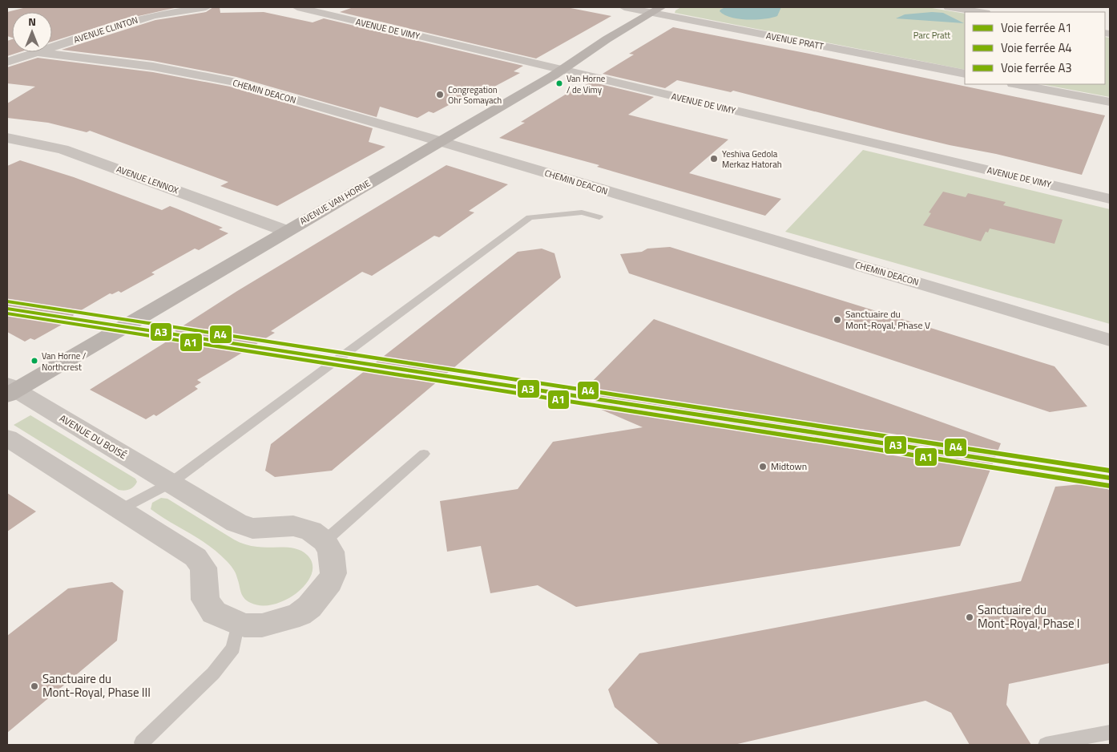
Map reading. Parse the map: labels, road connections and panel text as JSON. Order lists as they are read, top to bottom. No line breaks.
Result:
{"streets":{"main road":["AVENUE VAN HORNE"],"street":["AVENUE DE VIMY","AVENUE CLINTON","AVENUE PRATT","CHEMIN DEACON","AVENUE LENNOX","AVENUE DU BOISÉ"]},"crossings":[["AVENUE DE VIMY","AVENUE VAN HORNE"],["AVENUE CLINTON","CHEMIN DEACON"],["AVENUE PRATT","AVENUE VAN HORNE"],["CHEMIN DEACON","AVENUE VAN HORNE"],["AVENUE LENNOX","AVENUE VAN HORNE"],["AVENUE VAN HORNE","AVENUE DU BOISÉ"]],"parks":["Parc Pratt"],"places":["Van Horne / de Vimy","Congregation Ohr Somayach","Yeshiva Gedola Merkaz Hatorah","Sanctuaire du Mont-Royal, Phase V","Van Horne / Northcrest","Midtown","Sanctuaire du Mont-Royal, Phase I","Sanctuaire du Mont-Royal, Phase III"],"lines":["rail line A4","rail line A3","rail line A1"],"legend":["Voie ferrée A1","Voie ferrée A4","Voie ferrée A3"],"north":"top"}
